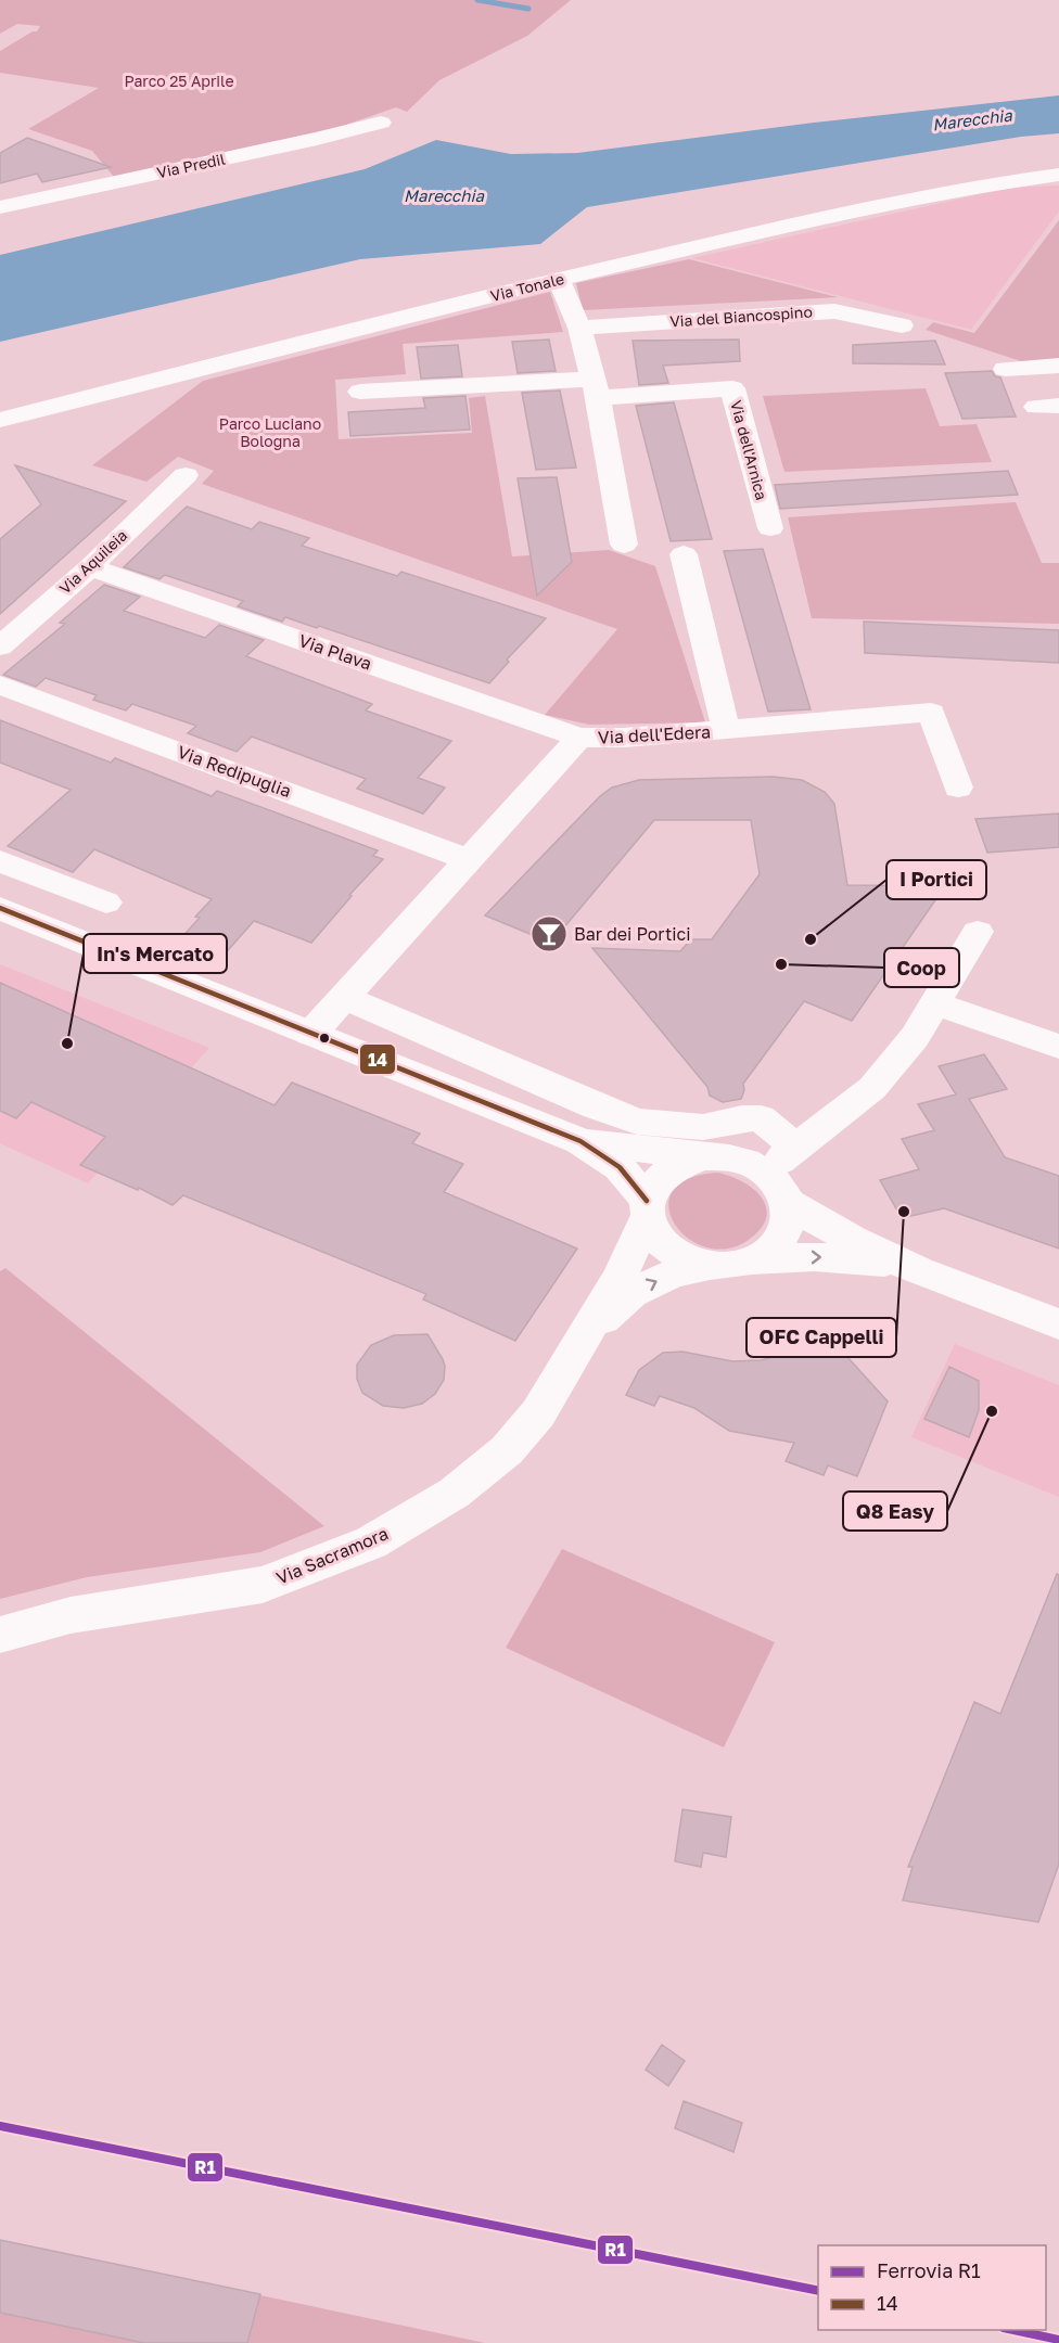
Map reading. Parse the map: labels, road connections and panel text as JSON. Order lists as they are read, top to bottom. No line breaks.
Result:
{"streets":{"street":["Via Predil","Via Tonale","Via del Biancospino","Via dell'Arnica","Via Aquileia","Via Plava","Via dell'Edera","Via Redipuglia","Via Sacramora"]},"crossings":[["Via Aquileia","Via Plava"],["Via Plava","Via dell'Edera"],["Via dell'Edera","Via Redipuglia"]],"water":["Marecchia"],"parks":["Parco 25 Aprile","Parco Luciano Bologna"],"places":{"bar":["Bar dei Portici"],"other":["I Portici","Coop","In's Mercato","OFC Cappelli","Q8 Easy"]},"lines":["transit line 14","rail line R1"],"legend":["Ferrovia R1","14"]}
